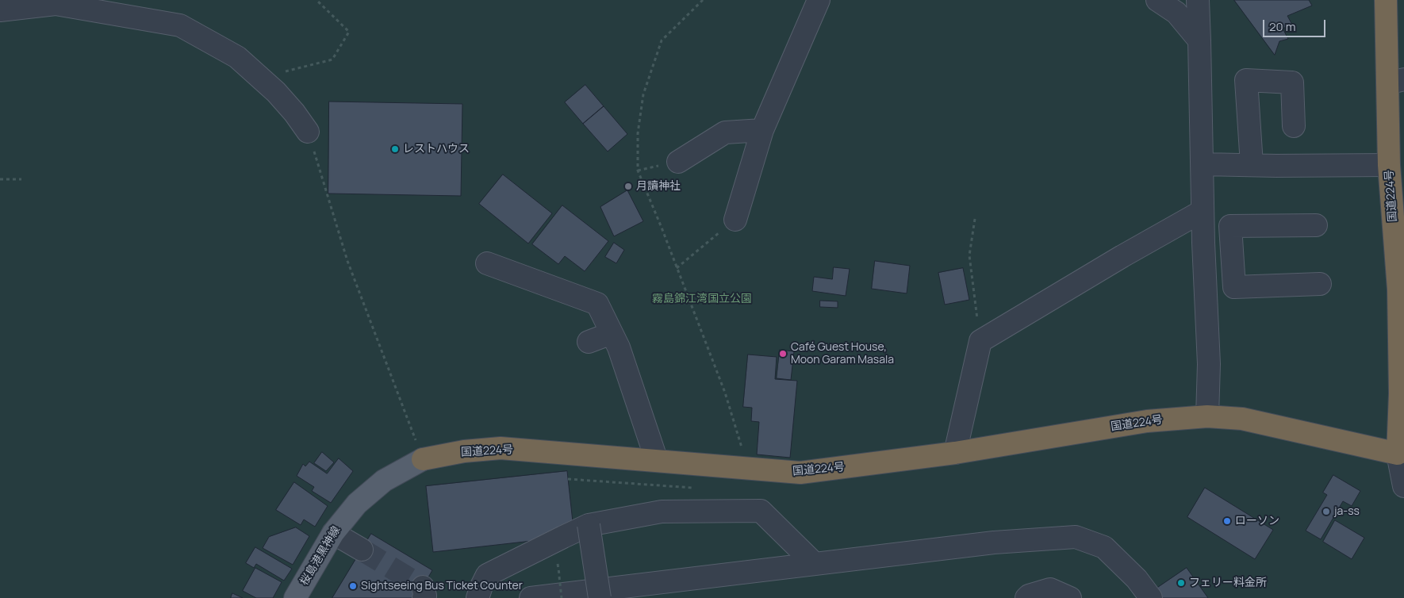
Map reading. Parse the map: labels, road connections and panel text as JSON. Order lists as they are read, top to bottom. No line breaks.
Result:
{"streets":{"highway":["国道224号"],"main road":["桜島港黒神線"]},"crossings":[["国道224号","桜島港黒神線"]],"parks":["霧島錦江湾国立公園"],"places":["レストハウス","月讀神社","Café Guest House, Moon Garam Masala","ja-ss","ローソン","フェリー料金所","Sightseeing Bus Ticket Counter"],"scale_bar":"20 m"}
